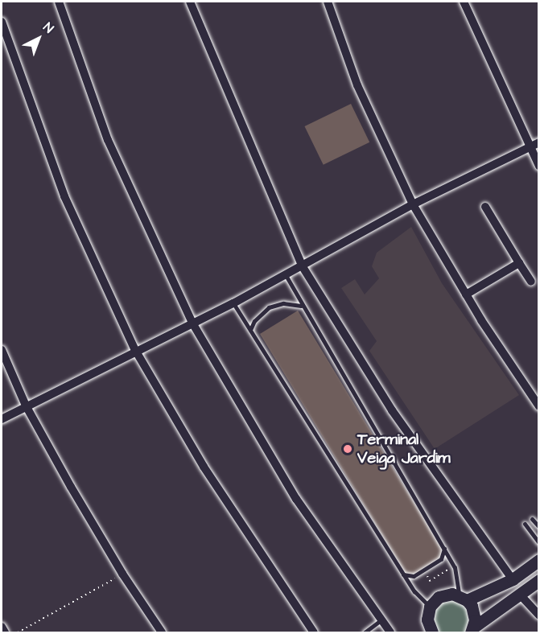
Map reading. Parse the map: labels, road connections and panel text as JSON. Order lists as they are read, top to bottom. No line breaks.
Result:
{"places":["Terminal Veiga Jardim"],"north":"top right"}
